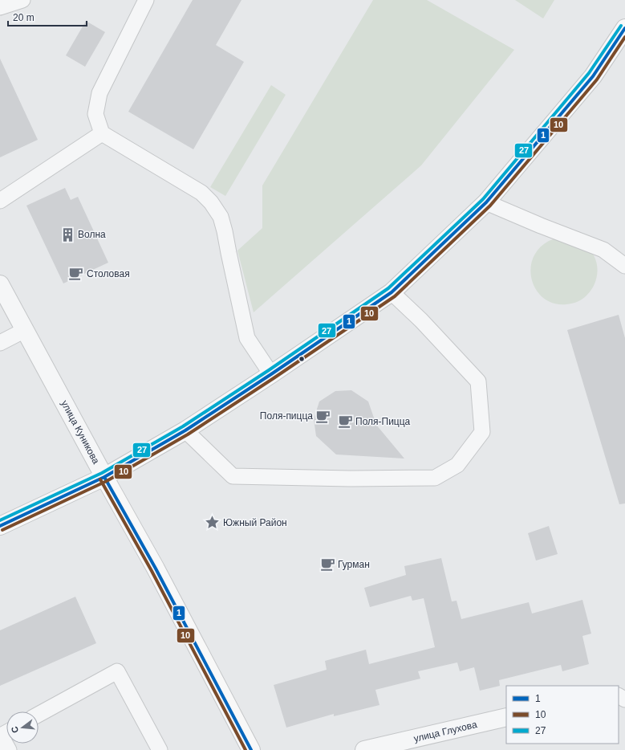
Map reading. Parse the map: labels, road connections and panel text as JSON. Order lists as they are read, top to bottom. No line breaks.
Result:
{"streets":{"street":["улица Куникова","улица Глухова"]},"places":{"building":["Волна"],"cafe":["Столовая","Поля-пицца","Поля-Пицца","Гурман"],"place":["Южный Район"]},"lines":["transit line 27","transit line 1","transit line 10"],"legend":["1","10","27"],"scale_bar":"20 m","north":"left"}
